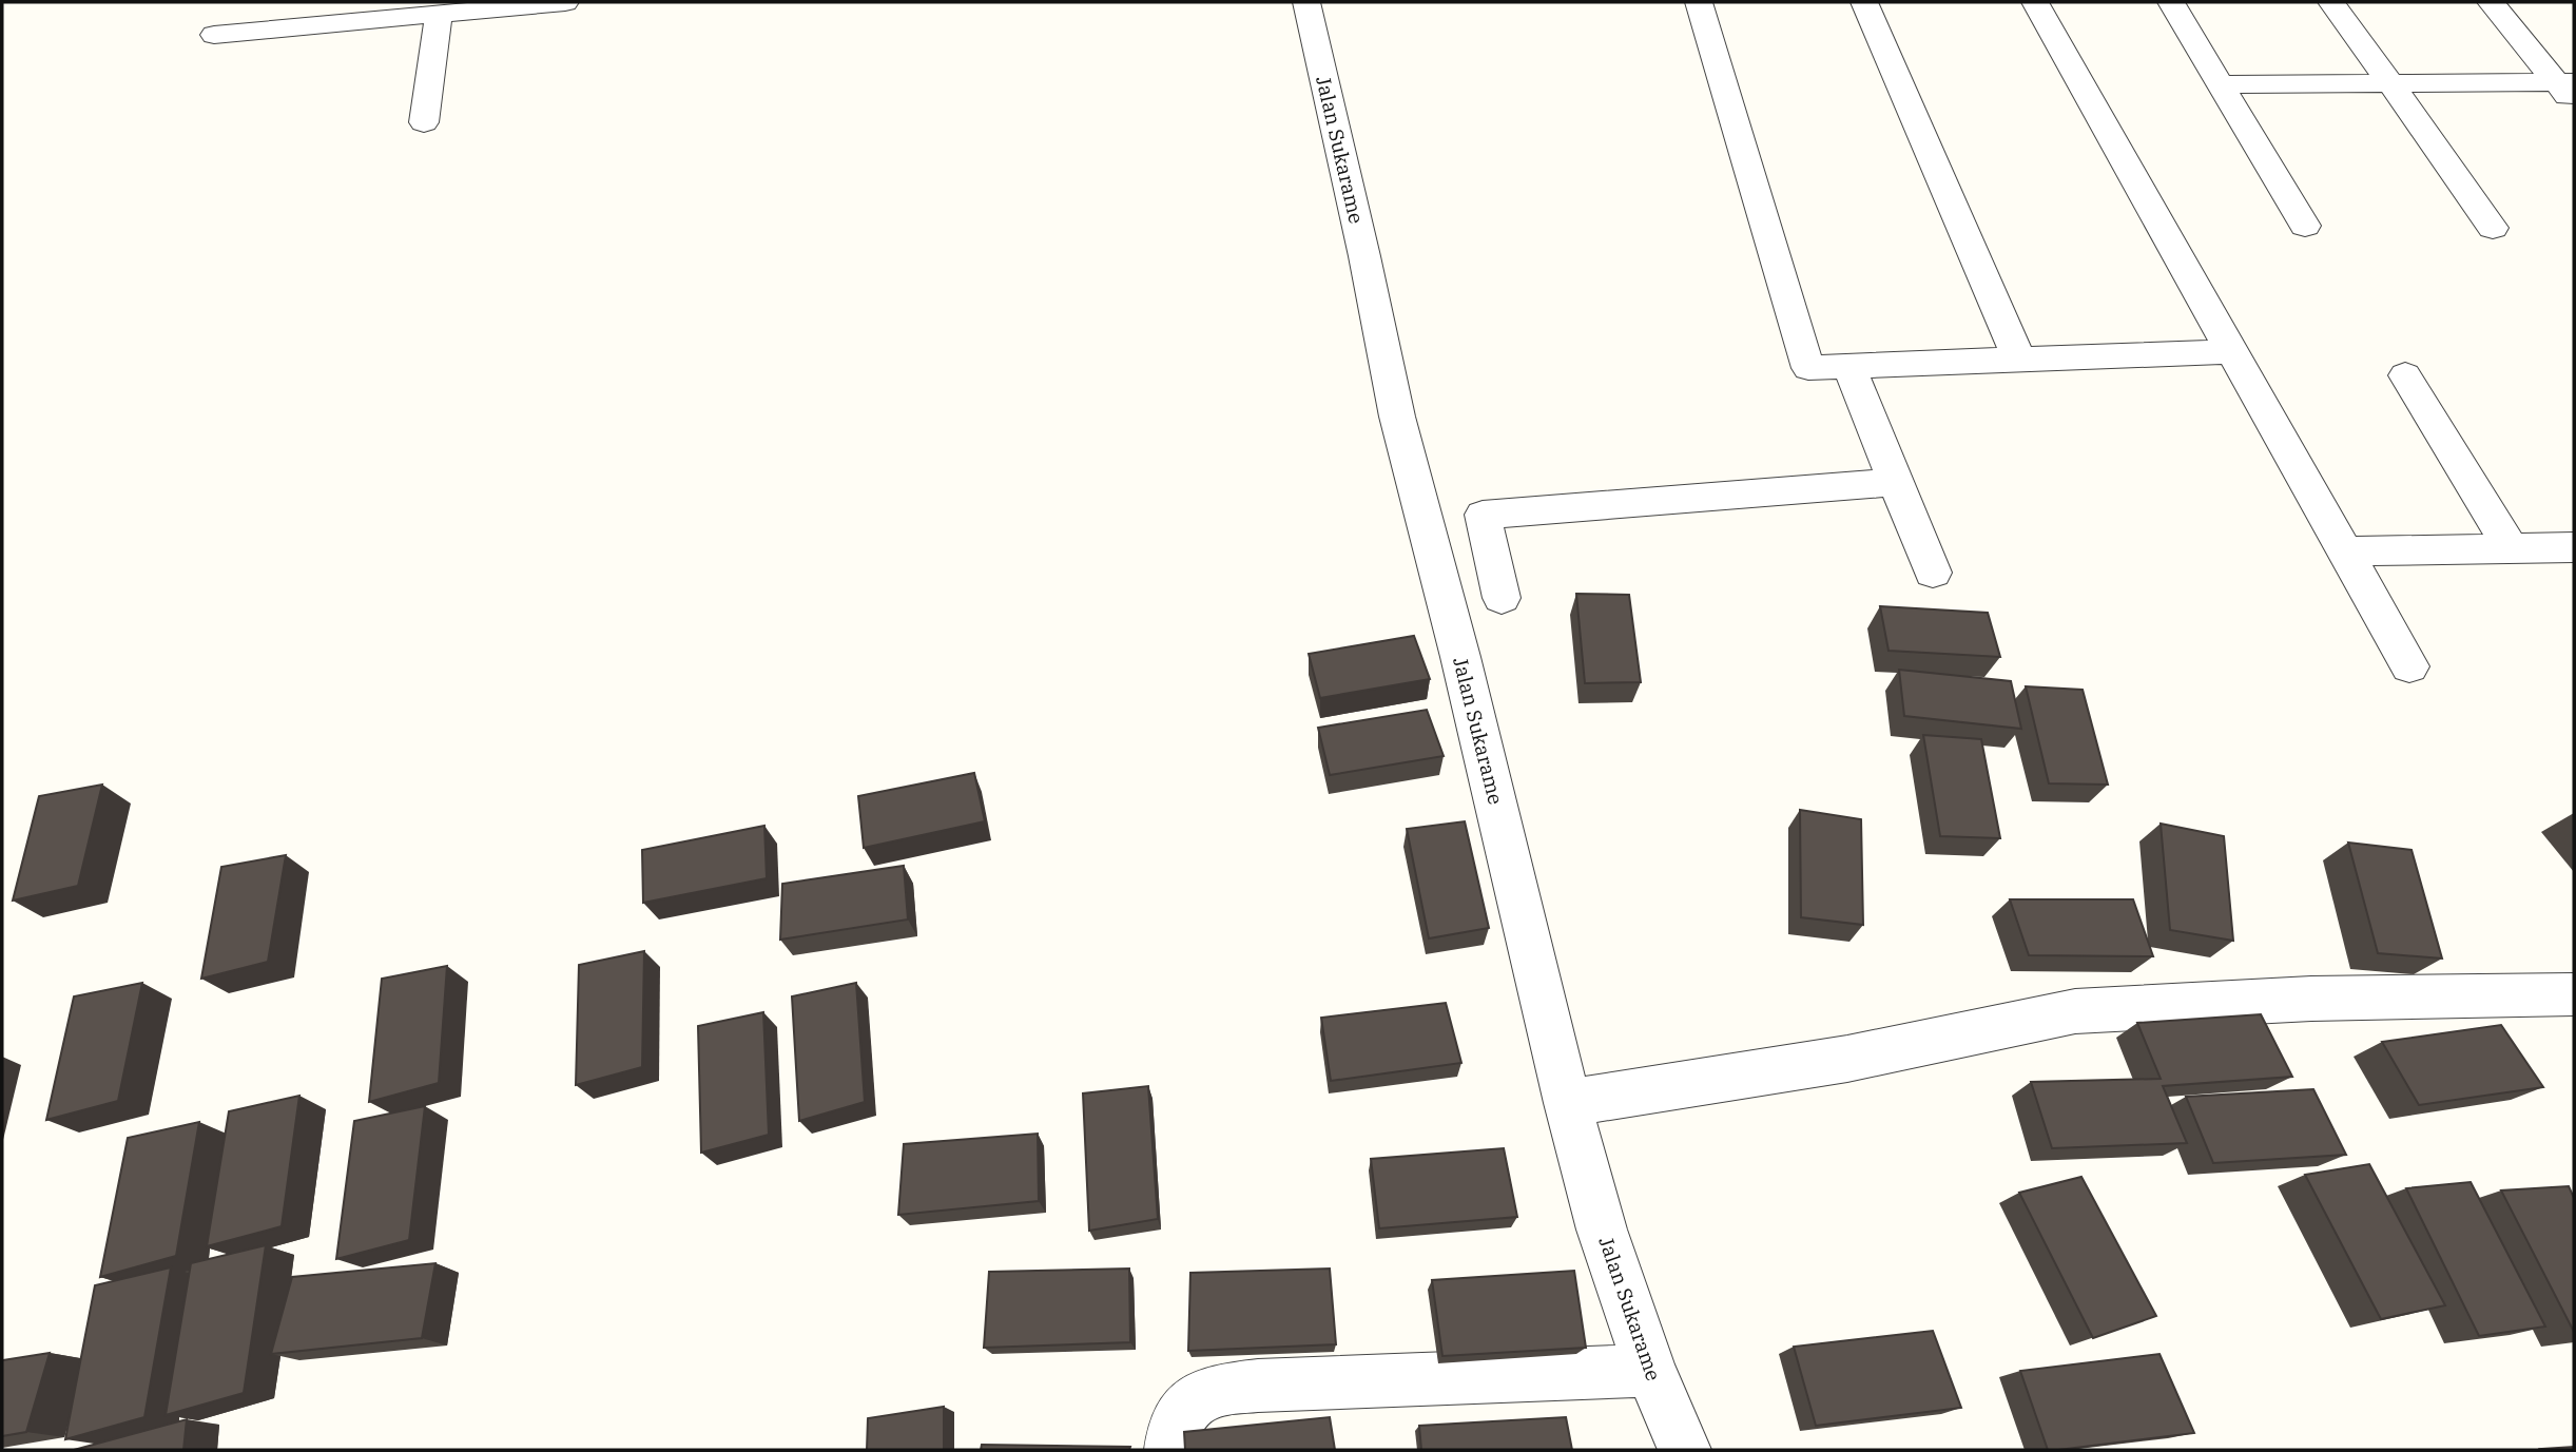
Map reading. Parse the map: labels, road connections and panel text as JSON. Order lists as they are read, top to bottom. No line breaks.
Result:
{"streets":{"street":["Jalan Sukarame"]}}
